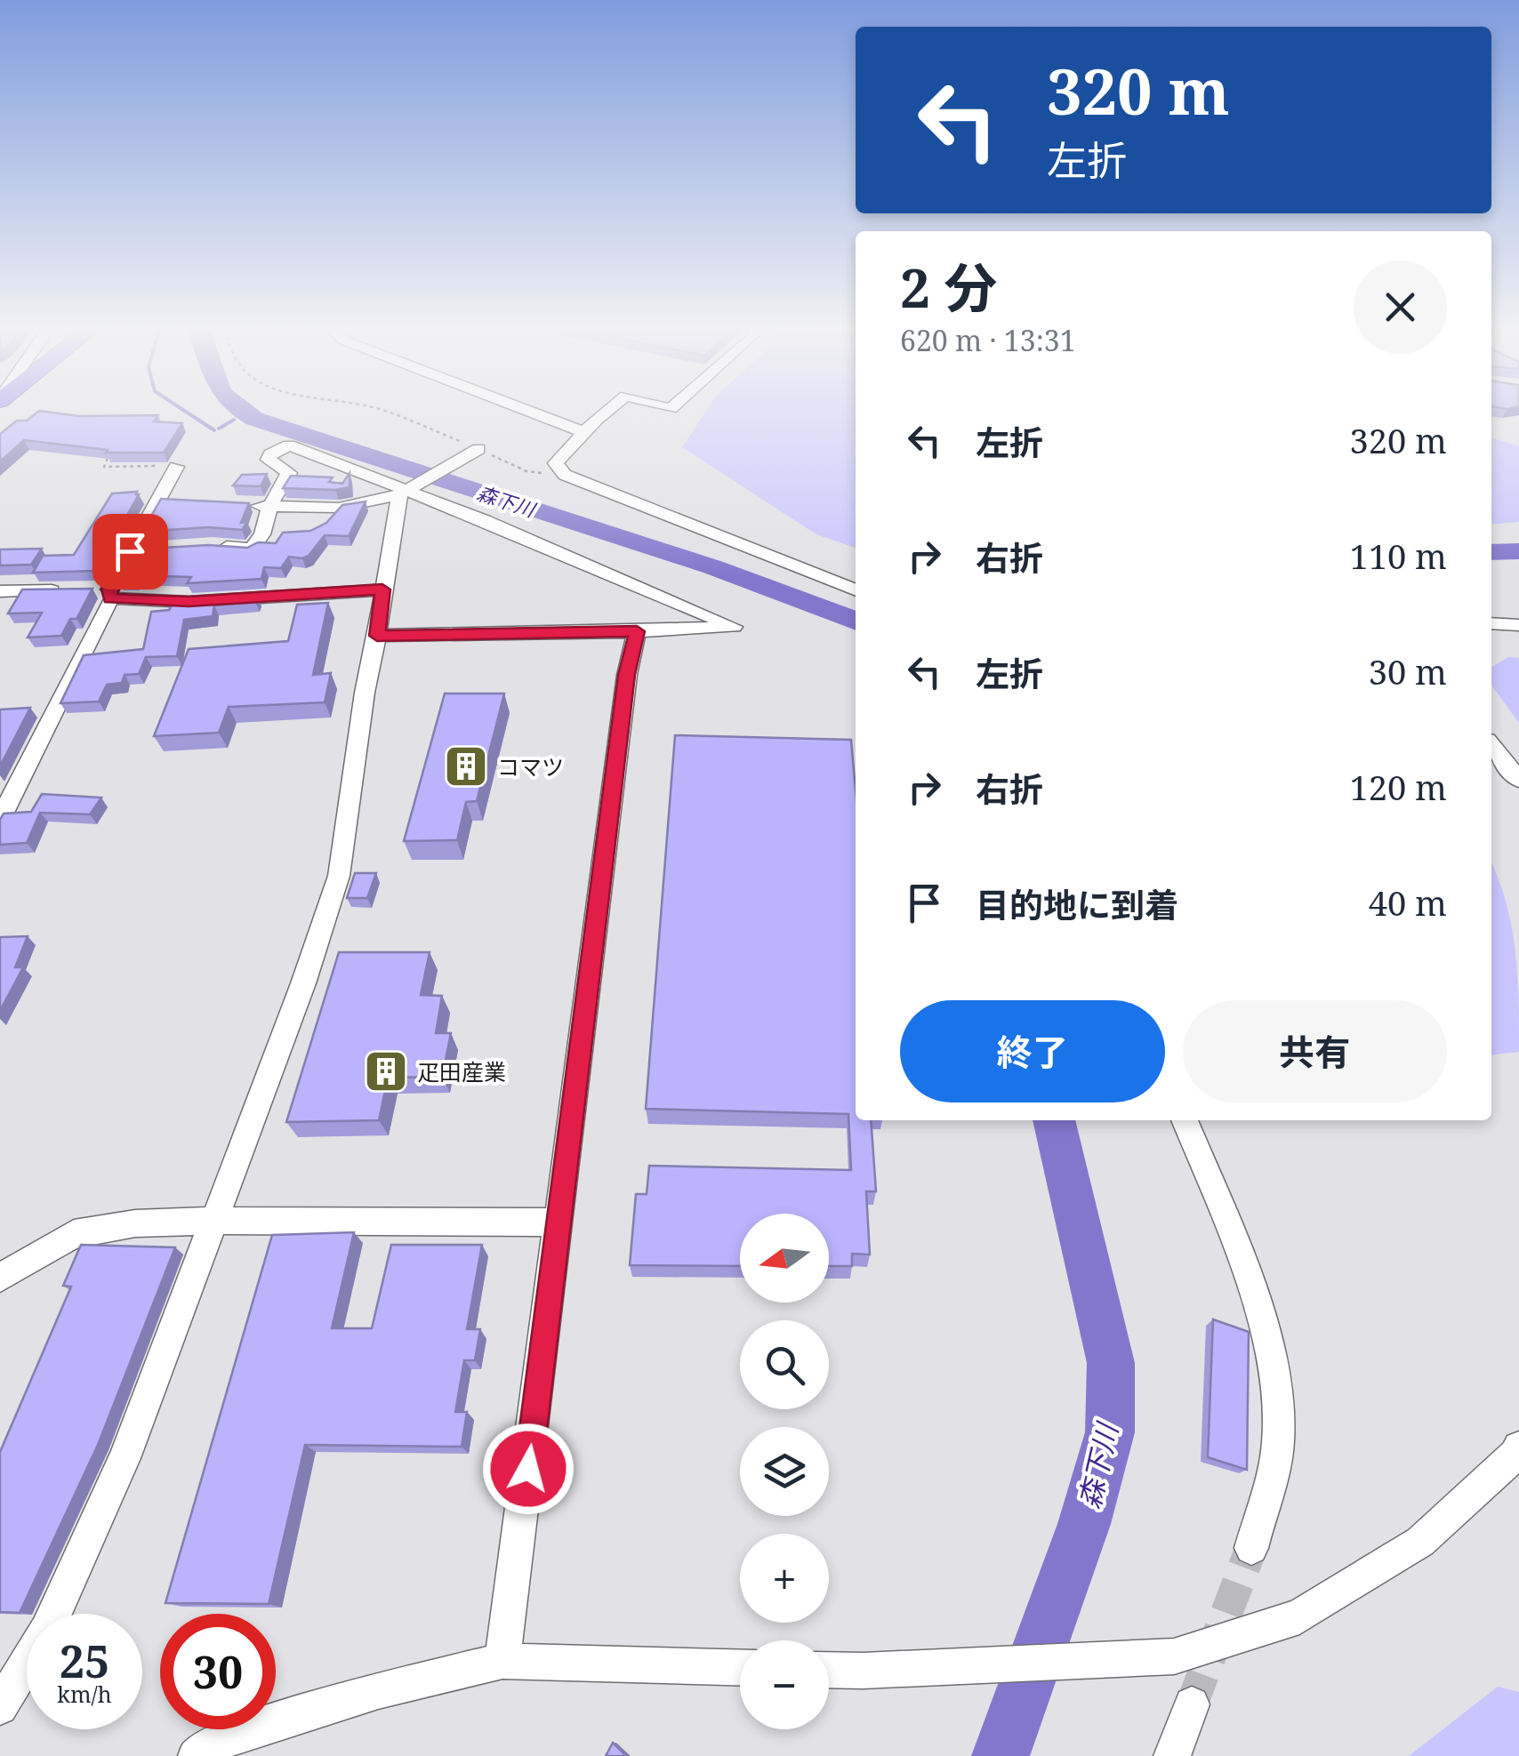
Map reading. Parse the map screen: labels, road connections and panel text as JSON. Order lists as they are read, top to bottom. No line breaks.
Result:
{"water":["森下川"],"places":{"building":["コマツ","疋田産業"]},"north":"left","page":{"turn":["320 m","左折"],"heading":["2 分","620 m · 13:31"],"list":[{"name":"左折","value":"320 m"},{"name":"右折","value":"110 m"},{"name":"左折","value":"30 m"},{"name":"右折","value":"120 m"},{"name":"目的地に到着","value":"40 m"}],"buttons":["終了","共有"],"map_buttons":["+","−"],"speed":"25 km/h","limit":"30"}}
